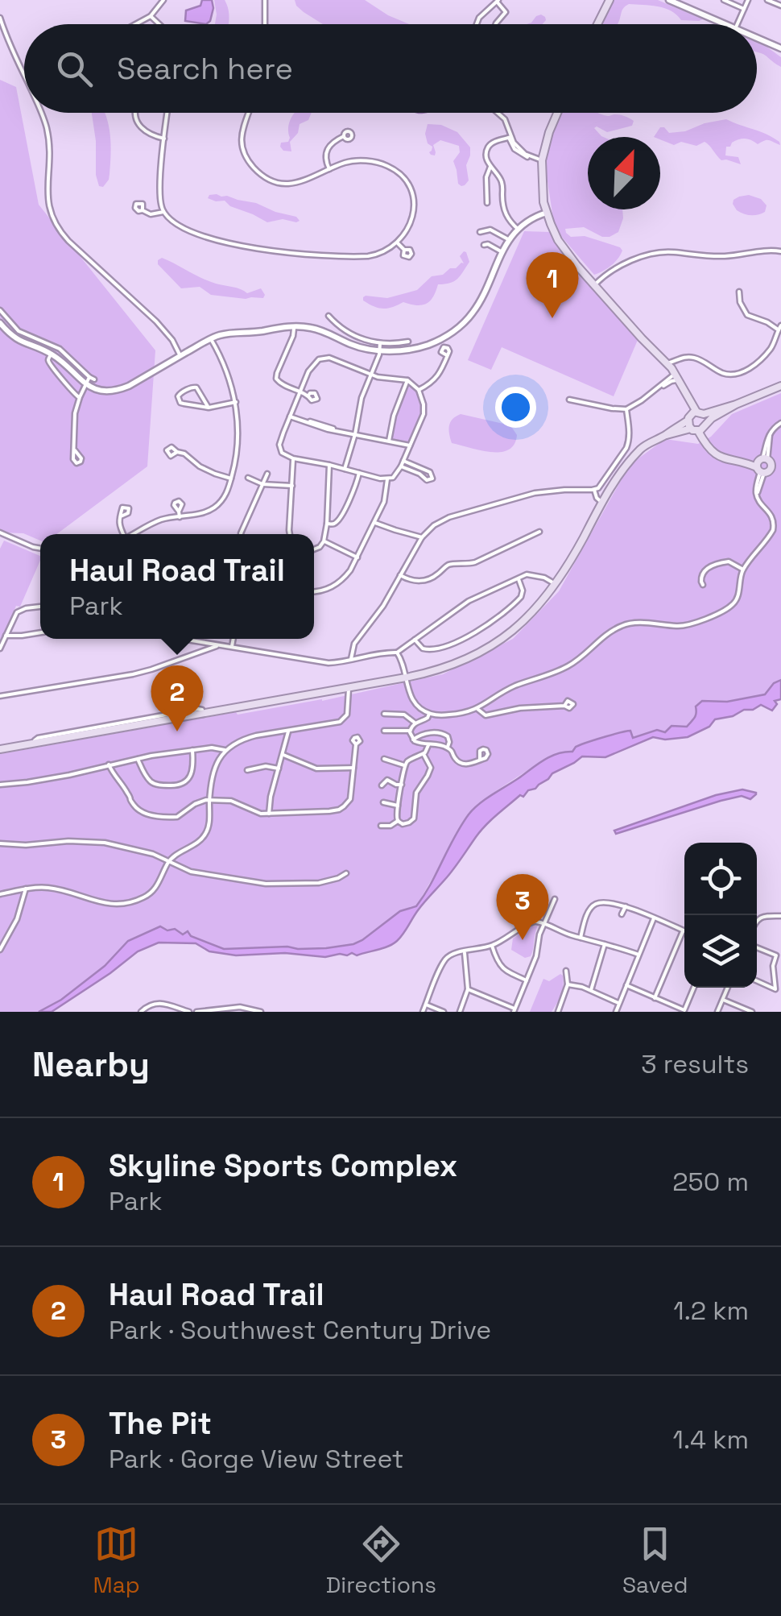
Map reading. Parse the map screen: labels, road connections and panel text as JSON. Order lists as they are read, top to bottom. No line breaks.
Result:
{"north":"top right","page":{"search":"Search here","pins":["1","2","3"],"popup":["Haul Road Trail","Park"],"heading":["Nearby","3 results"],"list":[{"mark":"1","name":"Skyline Sports Complex","note":"Park","value":"250 m"},{"mark":"2","name":"Haul Road Trail","note":"Park · Southwest Century Drive","value":"1.2 km"},{"mark":"3","name":"The Pit","note":"Park · Gorge View Street","value":"1.4 km"}],"nav":["Map","Directions","Saved"]}}
